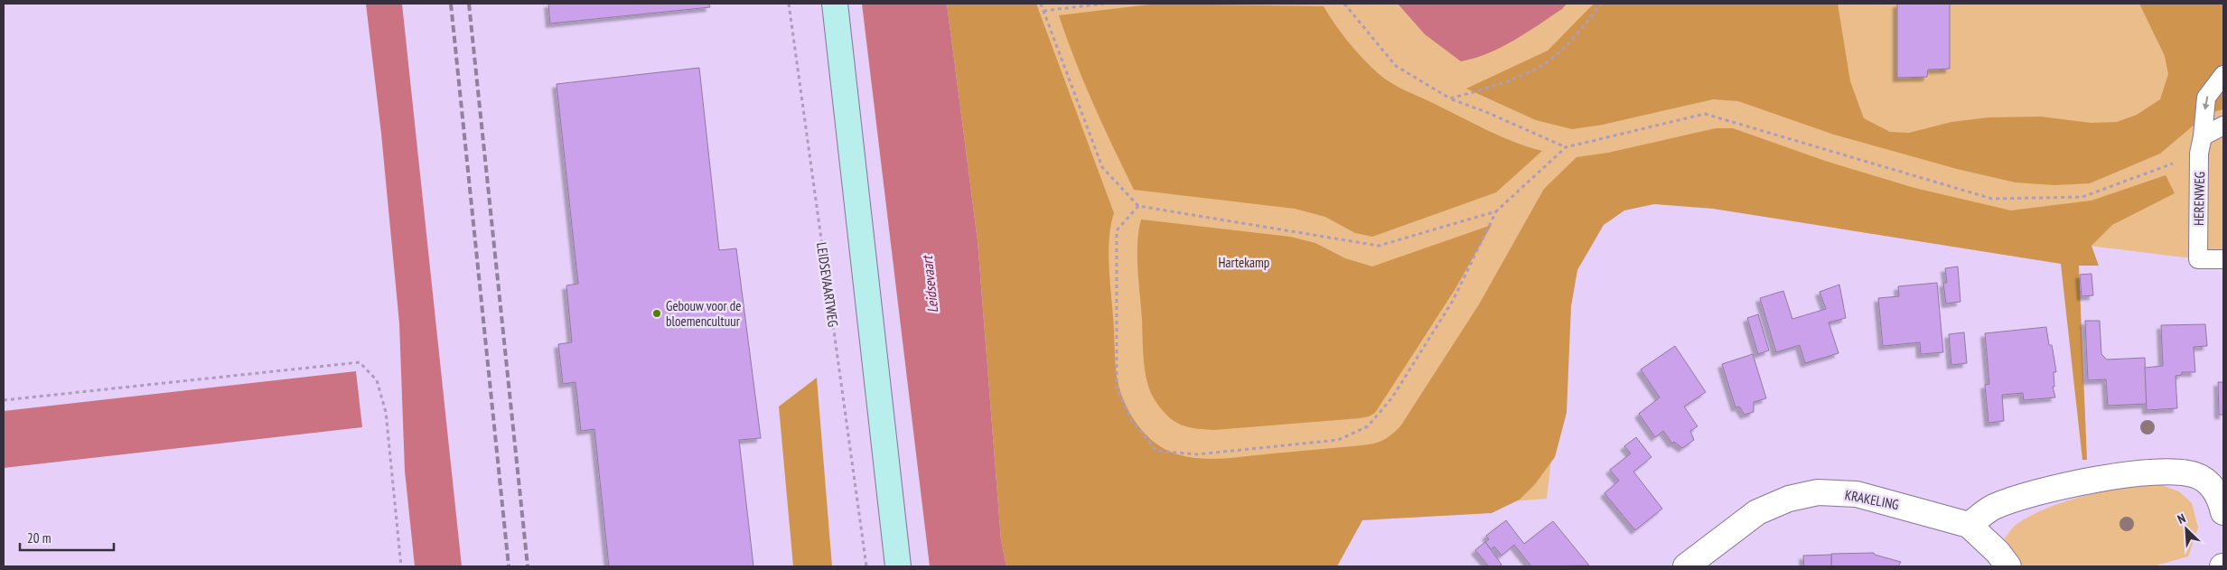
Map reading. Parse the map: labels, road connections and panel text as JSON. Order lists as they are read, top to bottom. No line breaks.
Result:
{"streets":{"street":["KRAKELING"],"lane":["HERENWEG"],"path":["LEIDSEVAARTWEG"]},"water":["Leidsevaart"],"parks":["Hartekamp"],"places":["Gebouw voor de bloemencultuur"],"scale_bar":"20 m","north":"top left"}
